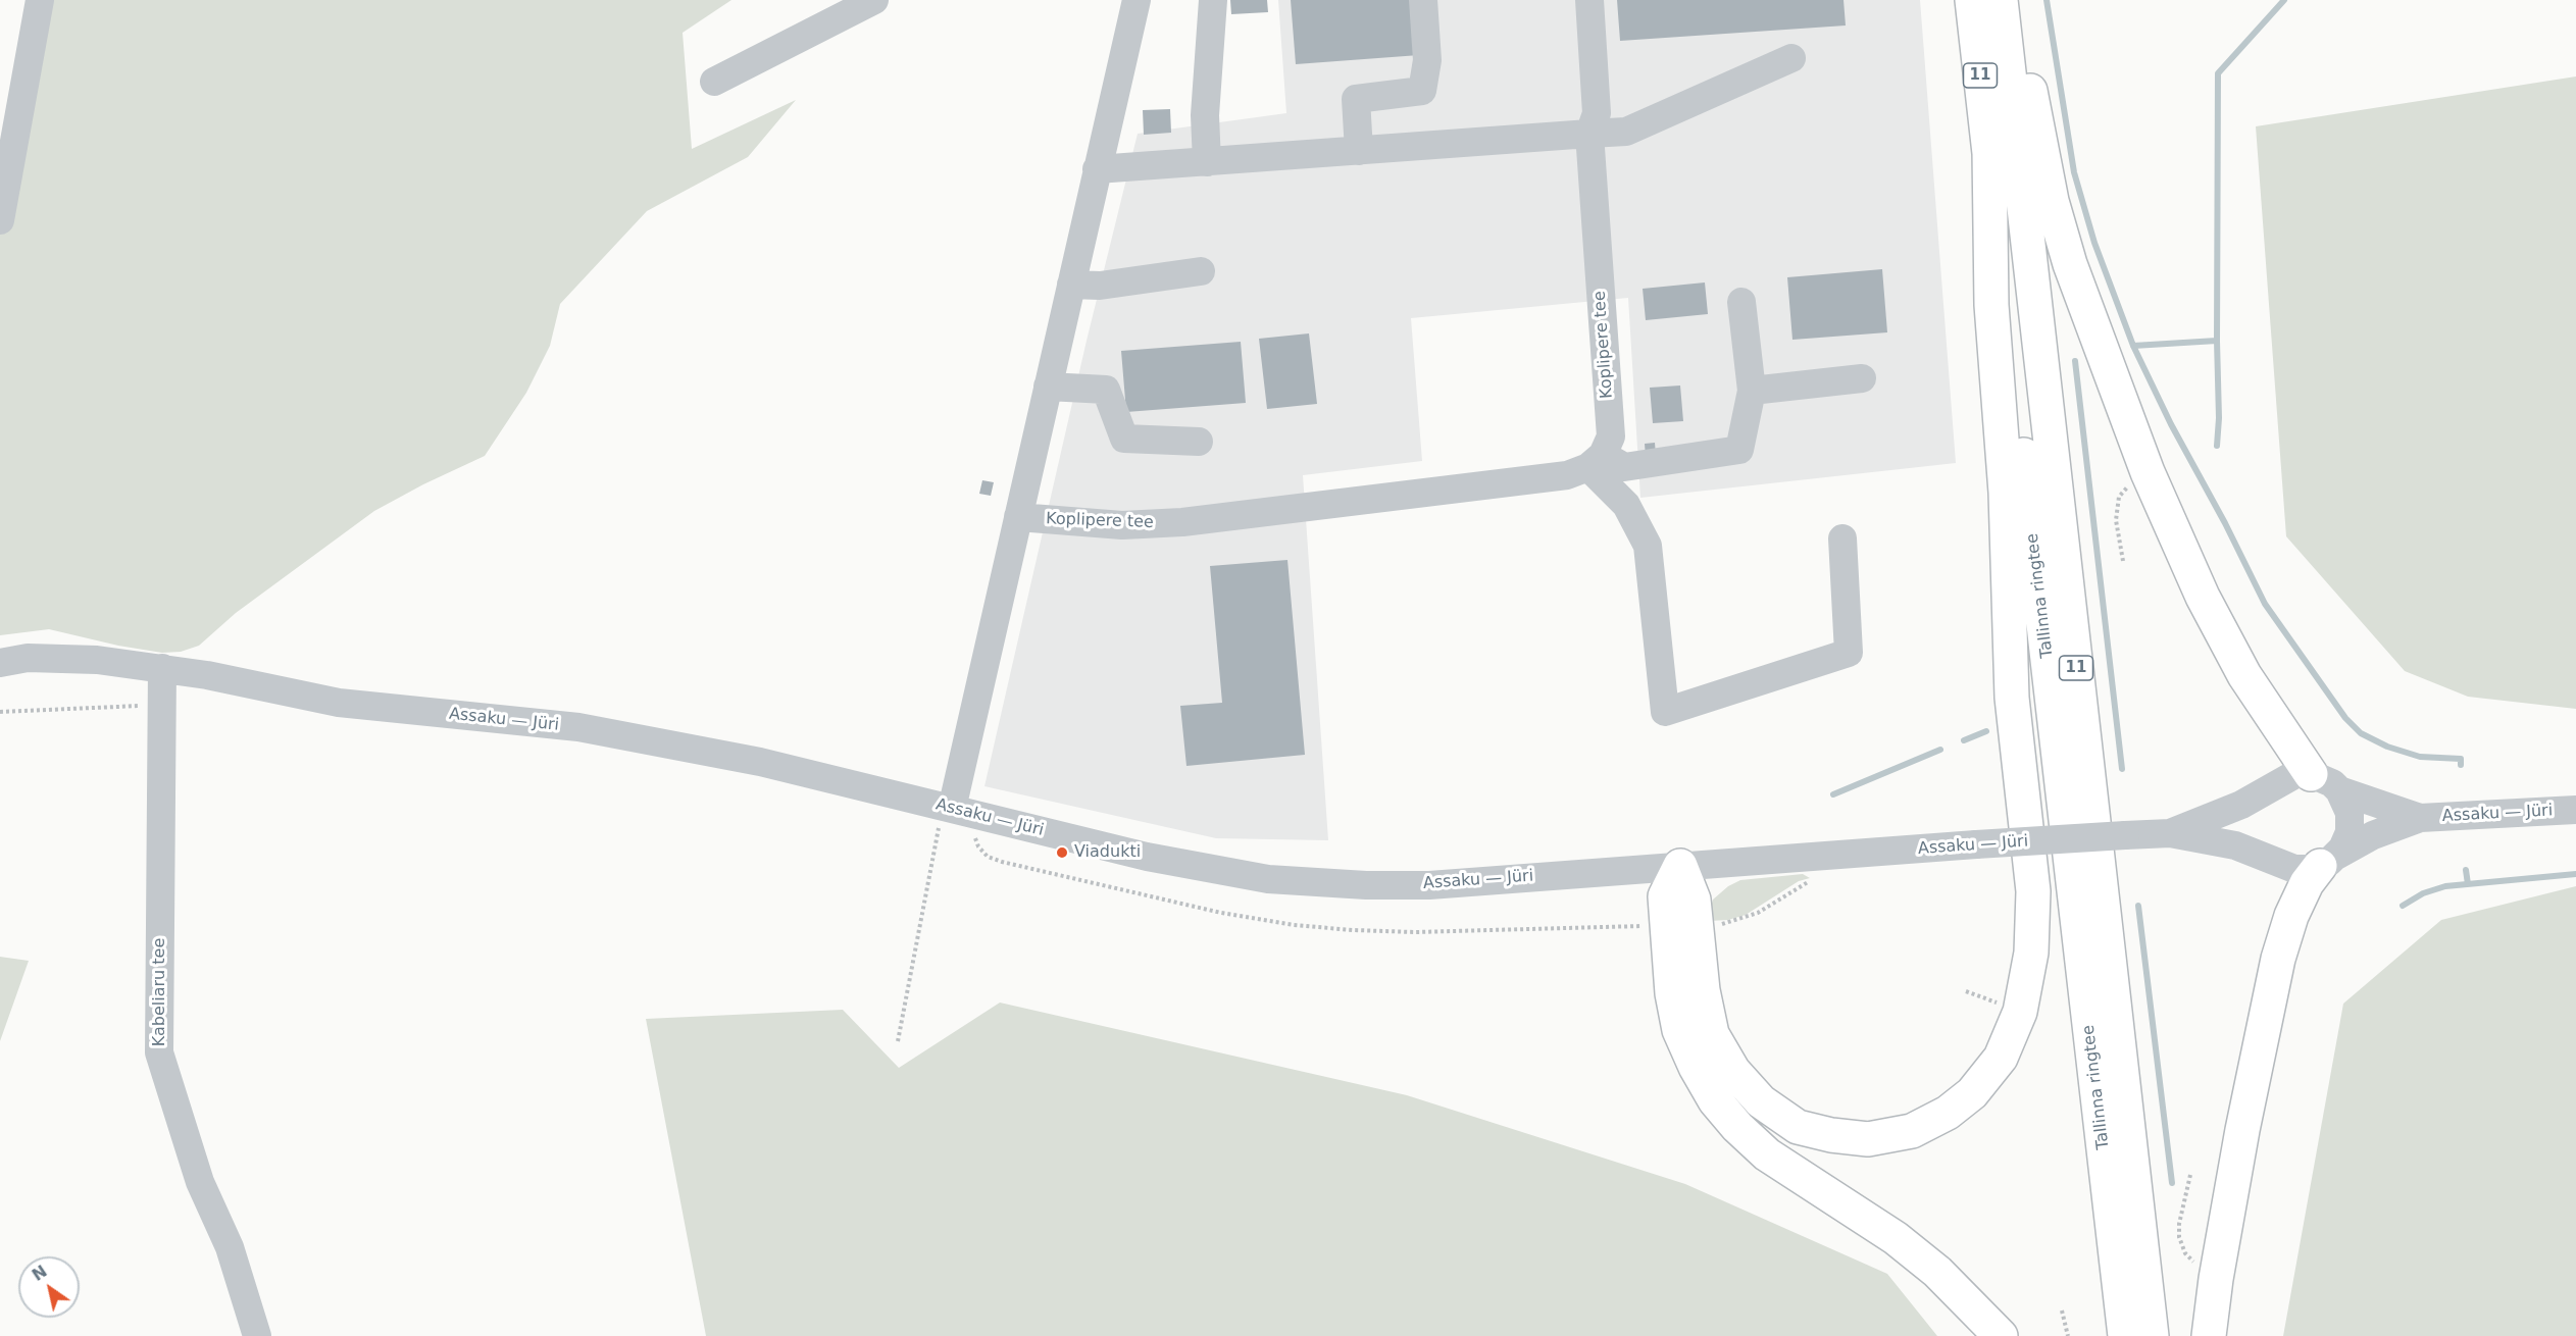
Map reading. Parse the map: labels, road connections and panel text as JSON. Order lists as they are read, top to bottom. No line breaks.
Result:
{"streets":{"highway":["11","Tallinna ringtee"],"street":["Koplipere tee","Assaku — Jüri","Kabeliaru tee"]},"crossings":[["Assaku — Jüri","Kabeliaru tee"]],"places":["Viadukti"],"north":"top left"}
